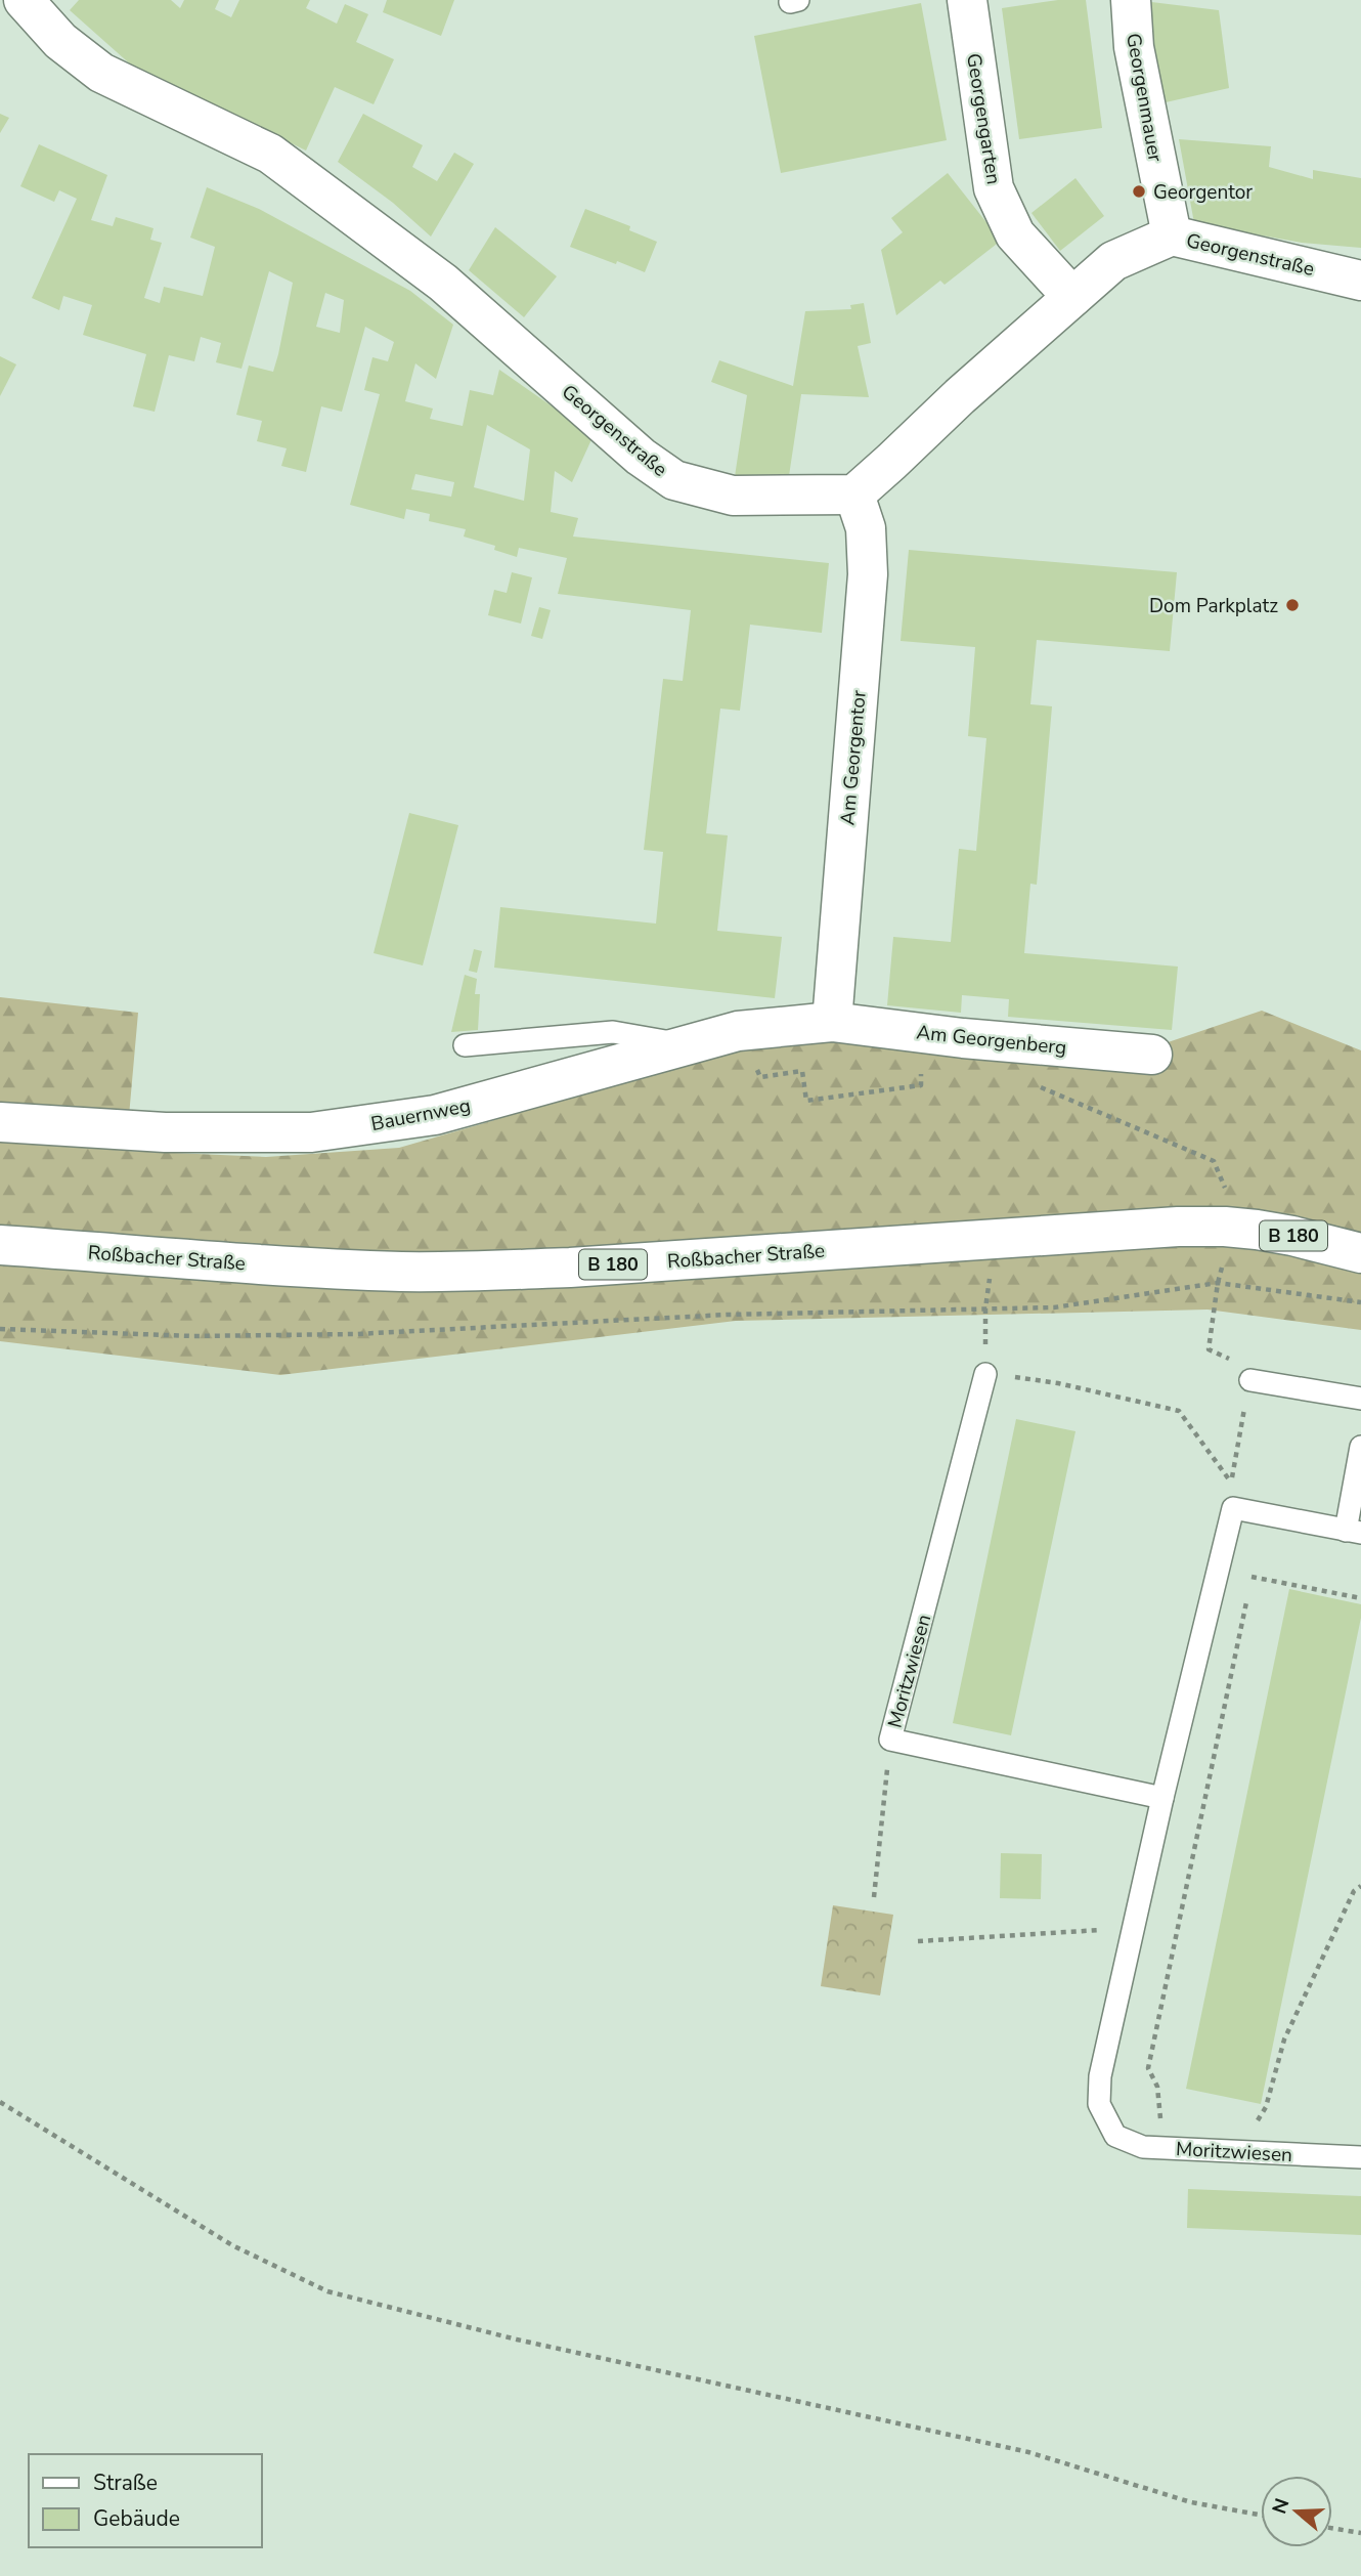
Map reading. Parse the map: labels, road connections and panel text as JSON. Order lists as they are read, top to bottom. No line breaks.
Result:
{"streets":{"street":["Georgenmauer","Georgengarten","Georgenstraße","Am Georgentor","Am Georgenberg","Bauernweg","B 180","Roßbacher Straße"],"lane":["Moritzwiesen"]},"crossings":[["Georgenmauer","Georgenstraße"],["Georgengarten","Georgenstraße"],["Georgenstraße","Am Georgentor"],["Am Georgentor","Am Georgenberg"],["Am Georgentor","Bauernweg"],["Am Georgenberg","Bauernweg"]],"places":["Georgentor","Dom Parkplatz"],"legend":["Straße","Gebäude"],"north":"left"}
